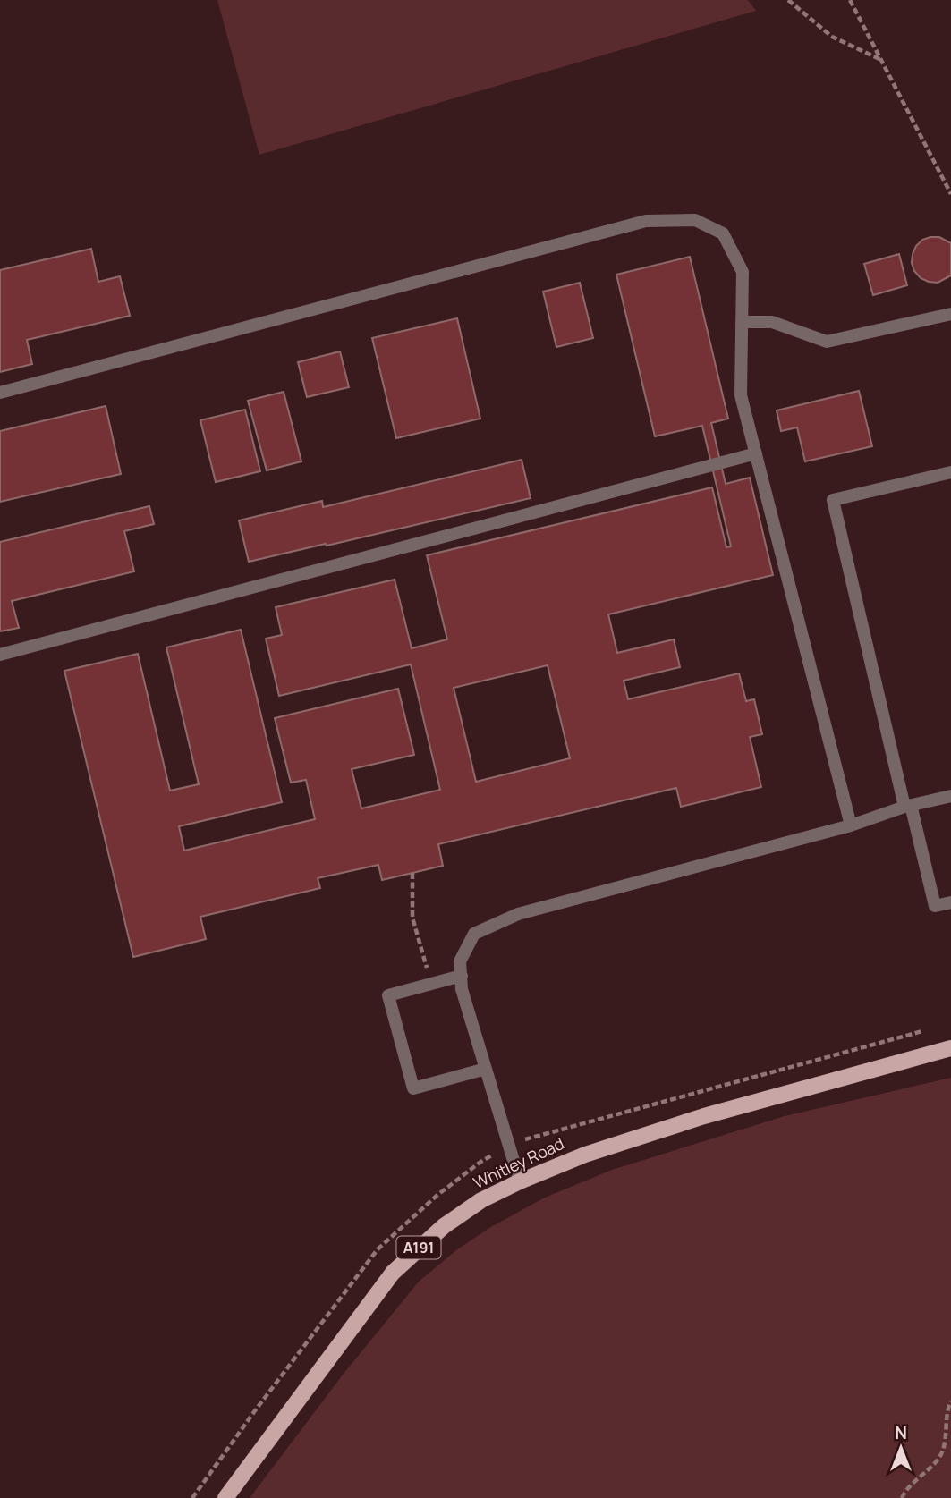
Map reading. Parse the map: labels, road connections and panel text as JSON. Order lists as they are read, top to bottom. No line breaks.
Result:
{"streets":{"main road":["Whitley Road","A191"]},"north":"top"}
